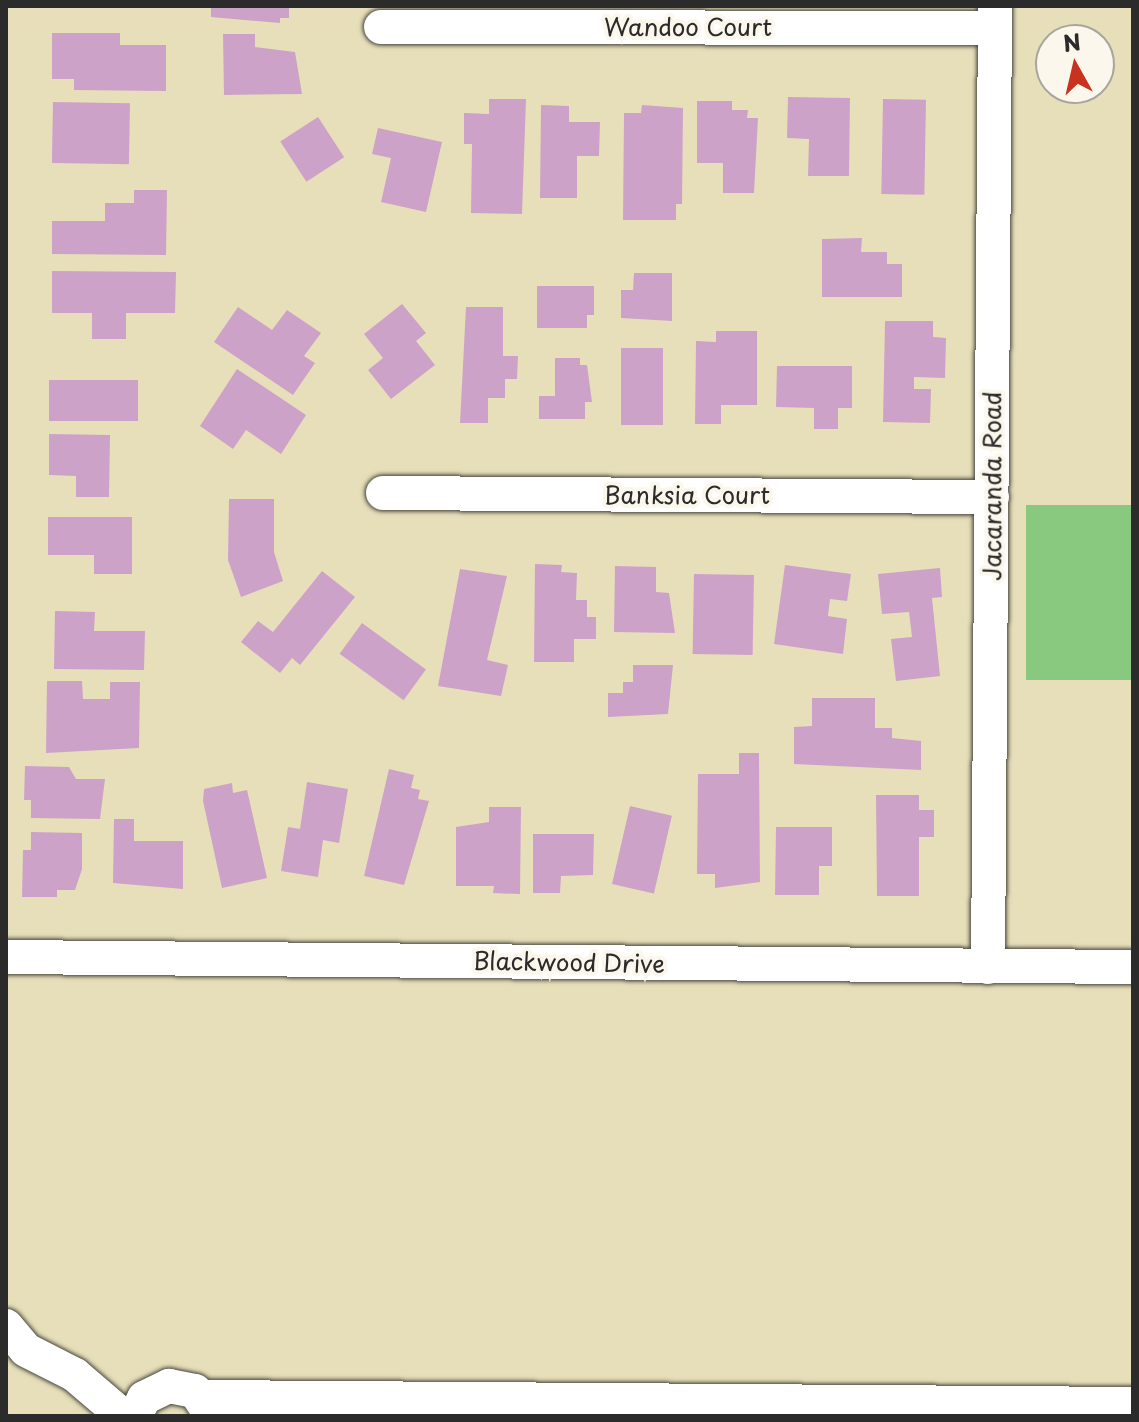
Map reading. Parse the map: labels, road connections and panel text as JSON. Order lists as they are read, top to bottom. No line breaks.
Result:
{"streets":{"street":["Wandoo Court","Jacaranda Road","Banksia Court","Blackwood Drive"]},"crossings":[["Wandoo Court","Jacaranda Road"],["Jacaranda Road","Banksia Court"],["Jacaranda Road","Blackwood Drive"]],"north":"top"}
